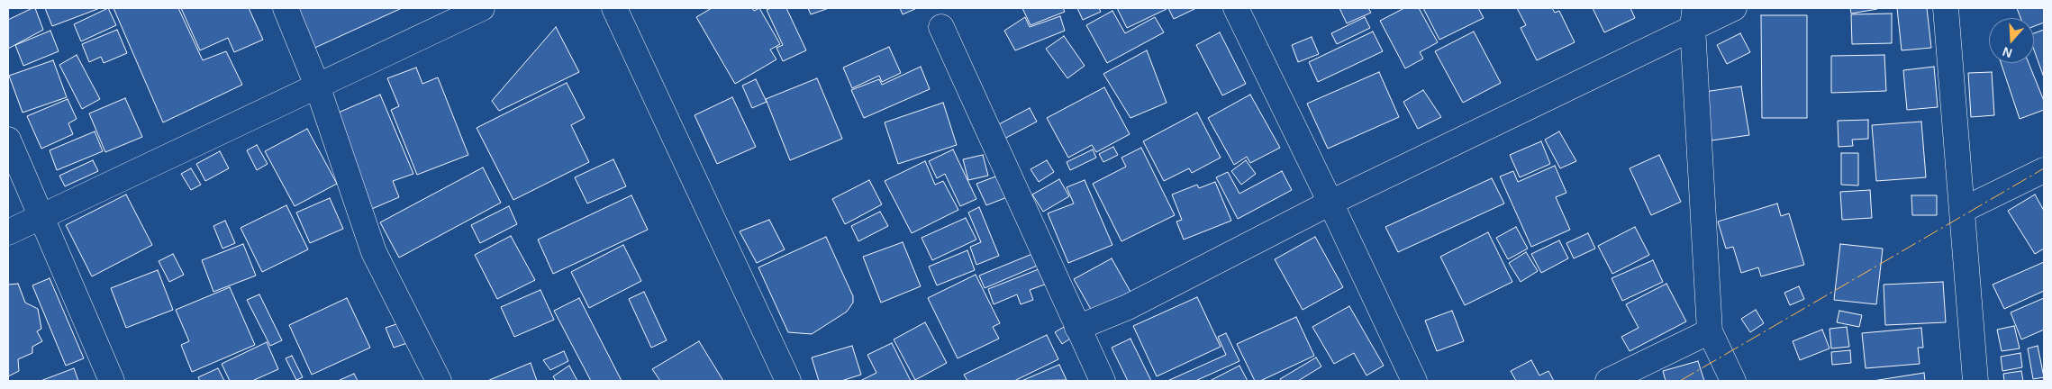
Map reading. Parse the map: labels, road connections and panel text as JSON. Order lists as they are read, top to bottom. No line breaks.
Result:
{"north":"bottom"}
